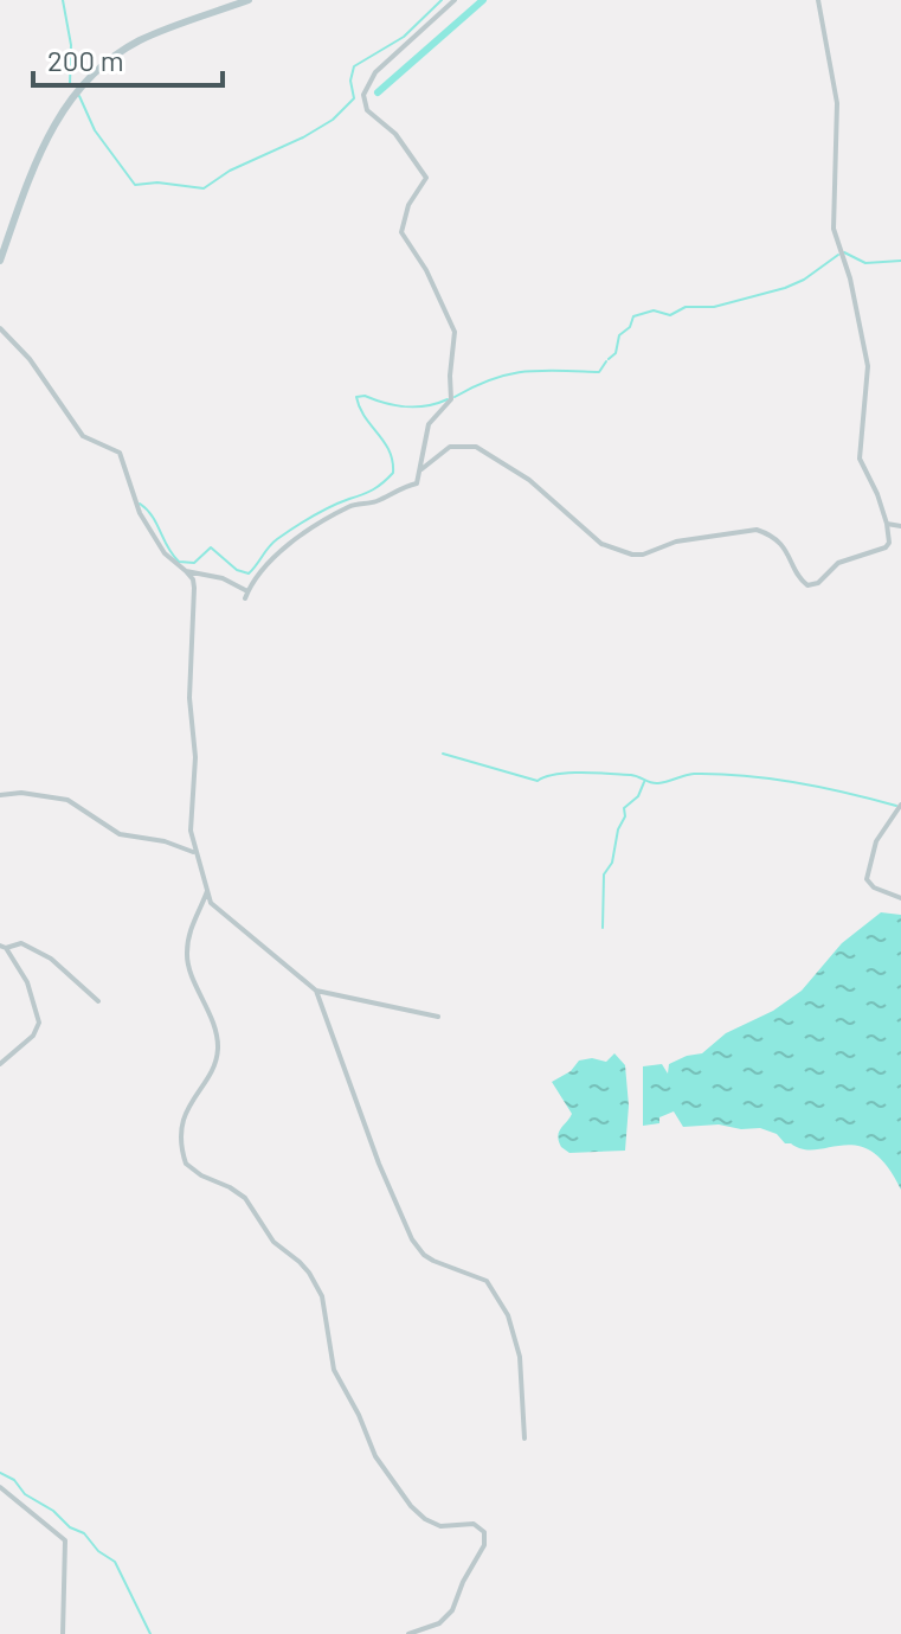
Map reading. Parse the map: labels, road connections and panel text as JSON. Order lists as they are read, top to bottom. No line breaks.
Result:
{"scale_bar":"200 m"}
